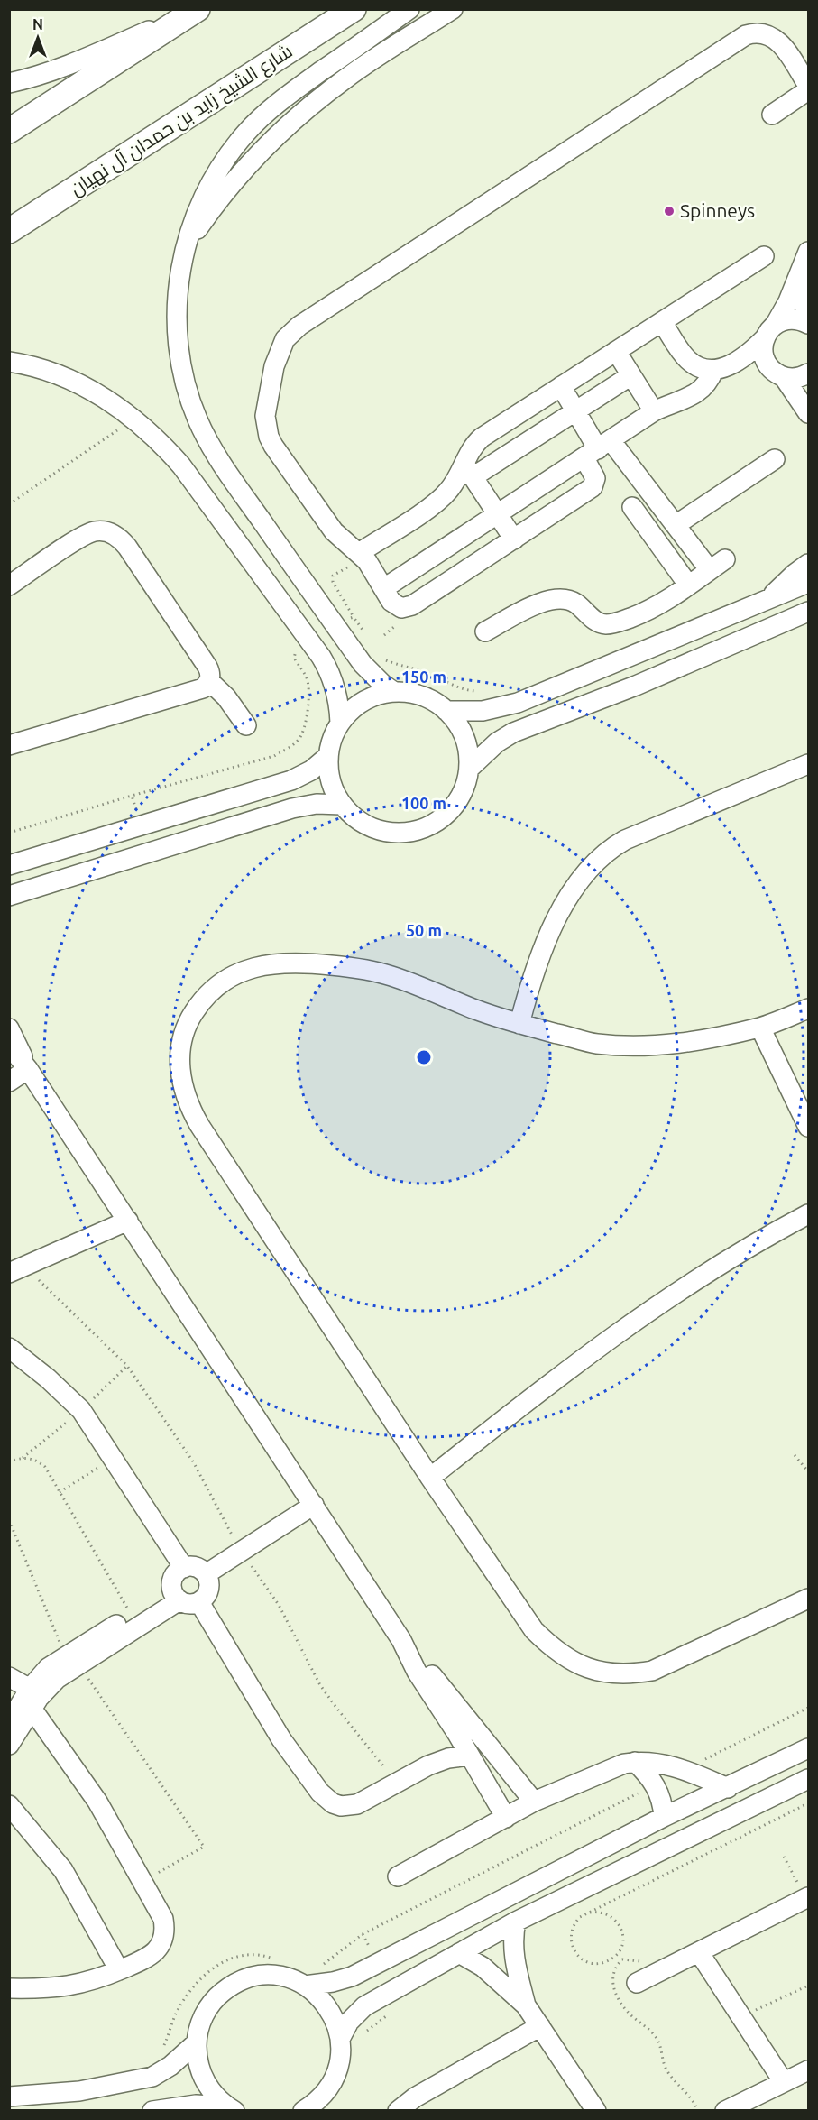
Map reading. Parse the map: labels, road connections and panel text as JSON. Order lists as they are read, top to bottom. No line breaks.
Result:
{"streets":{"main road":["شارع الشيخ زايد بن حمدان آل نهيان"]},"places":["Spinneys"],"north":"top","rings":["150 m","100 m","50 m"]}
